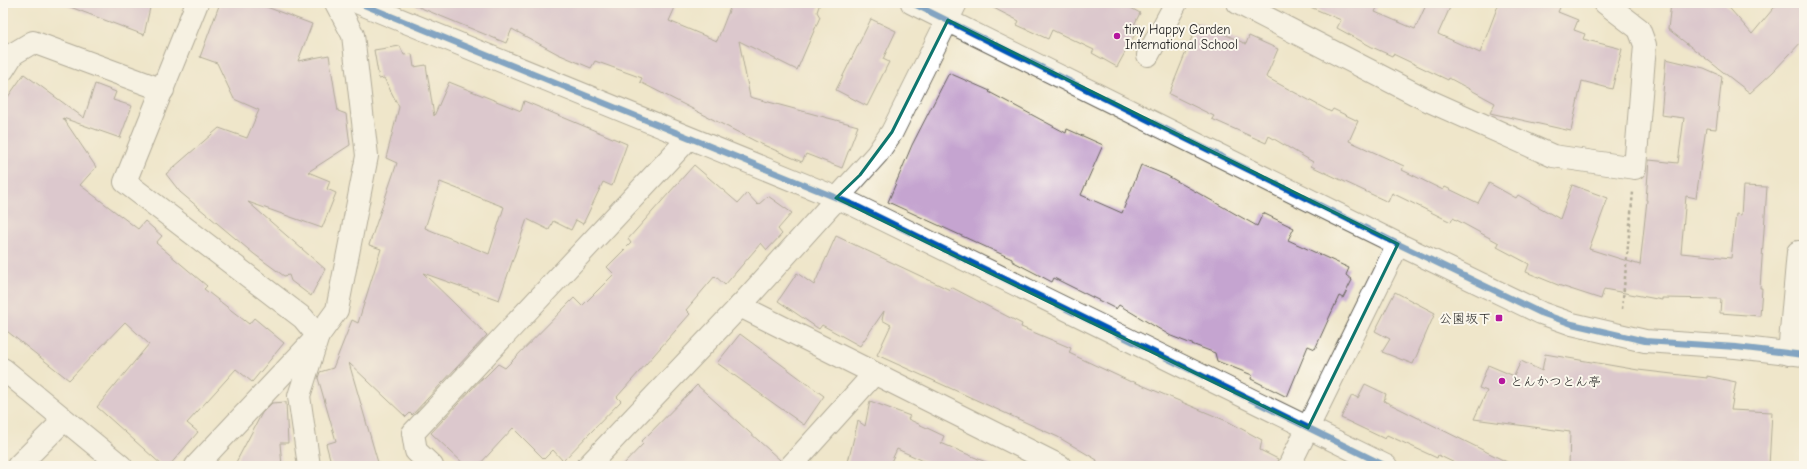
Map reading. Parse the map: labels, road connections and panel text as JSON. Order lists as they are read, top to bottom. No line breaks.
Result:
{"places":{"other":["tiny Happy Garden International School","とんかつとん亭"],"transit":["公園坂下"]}}
